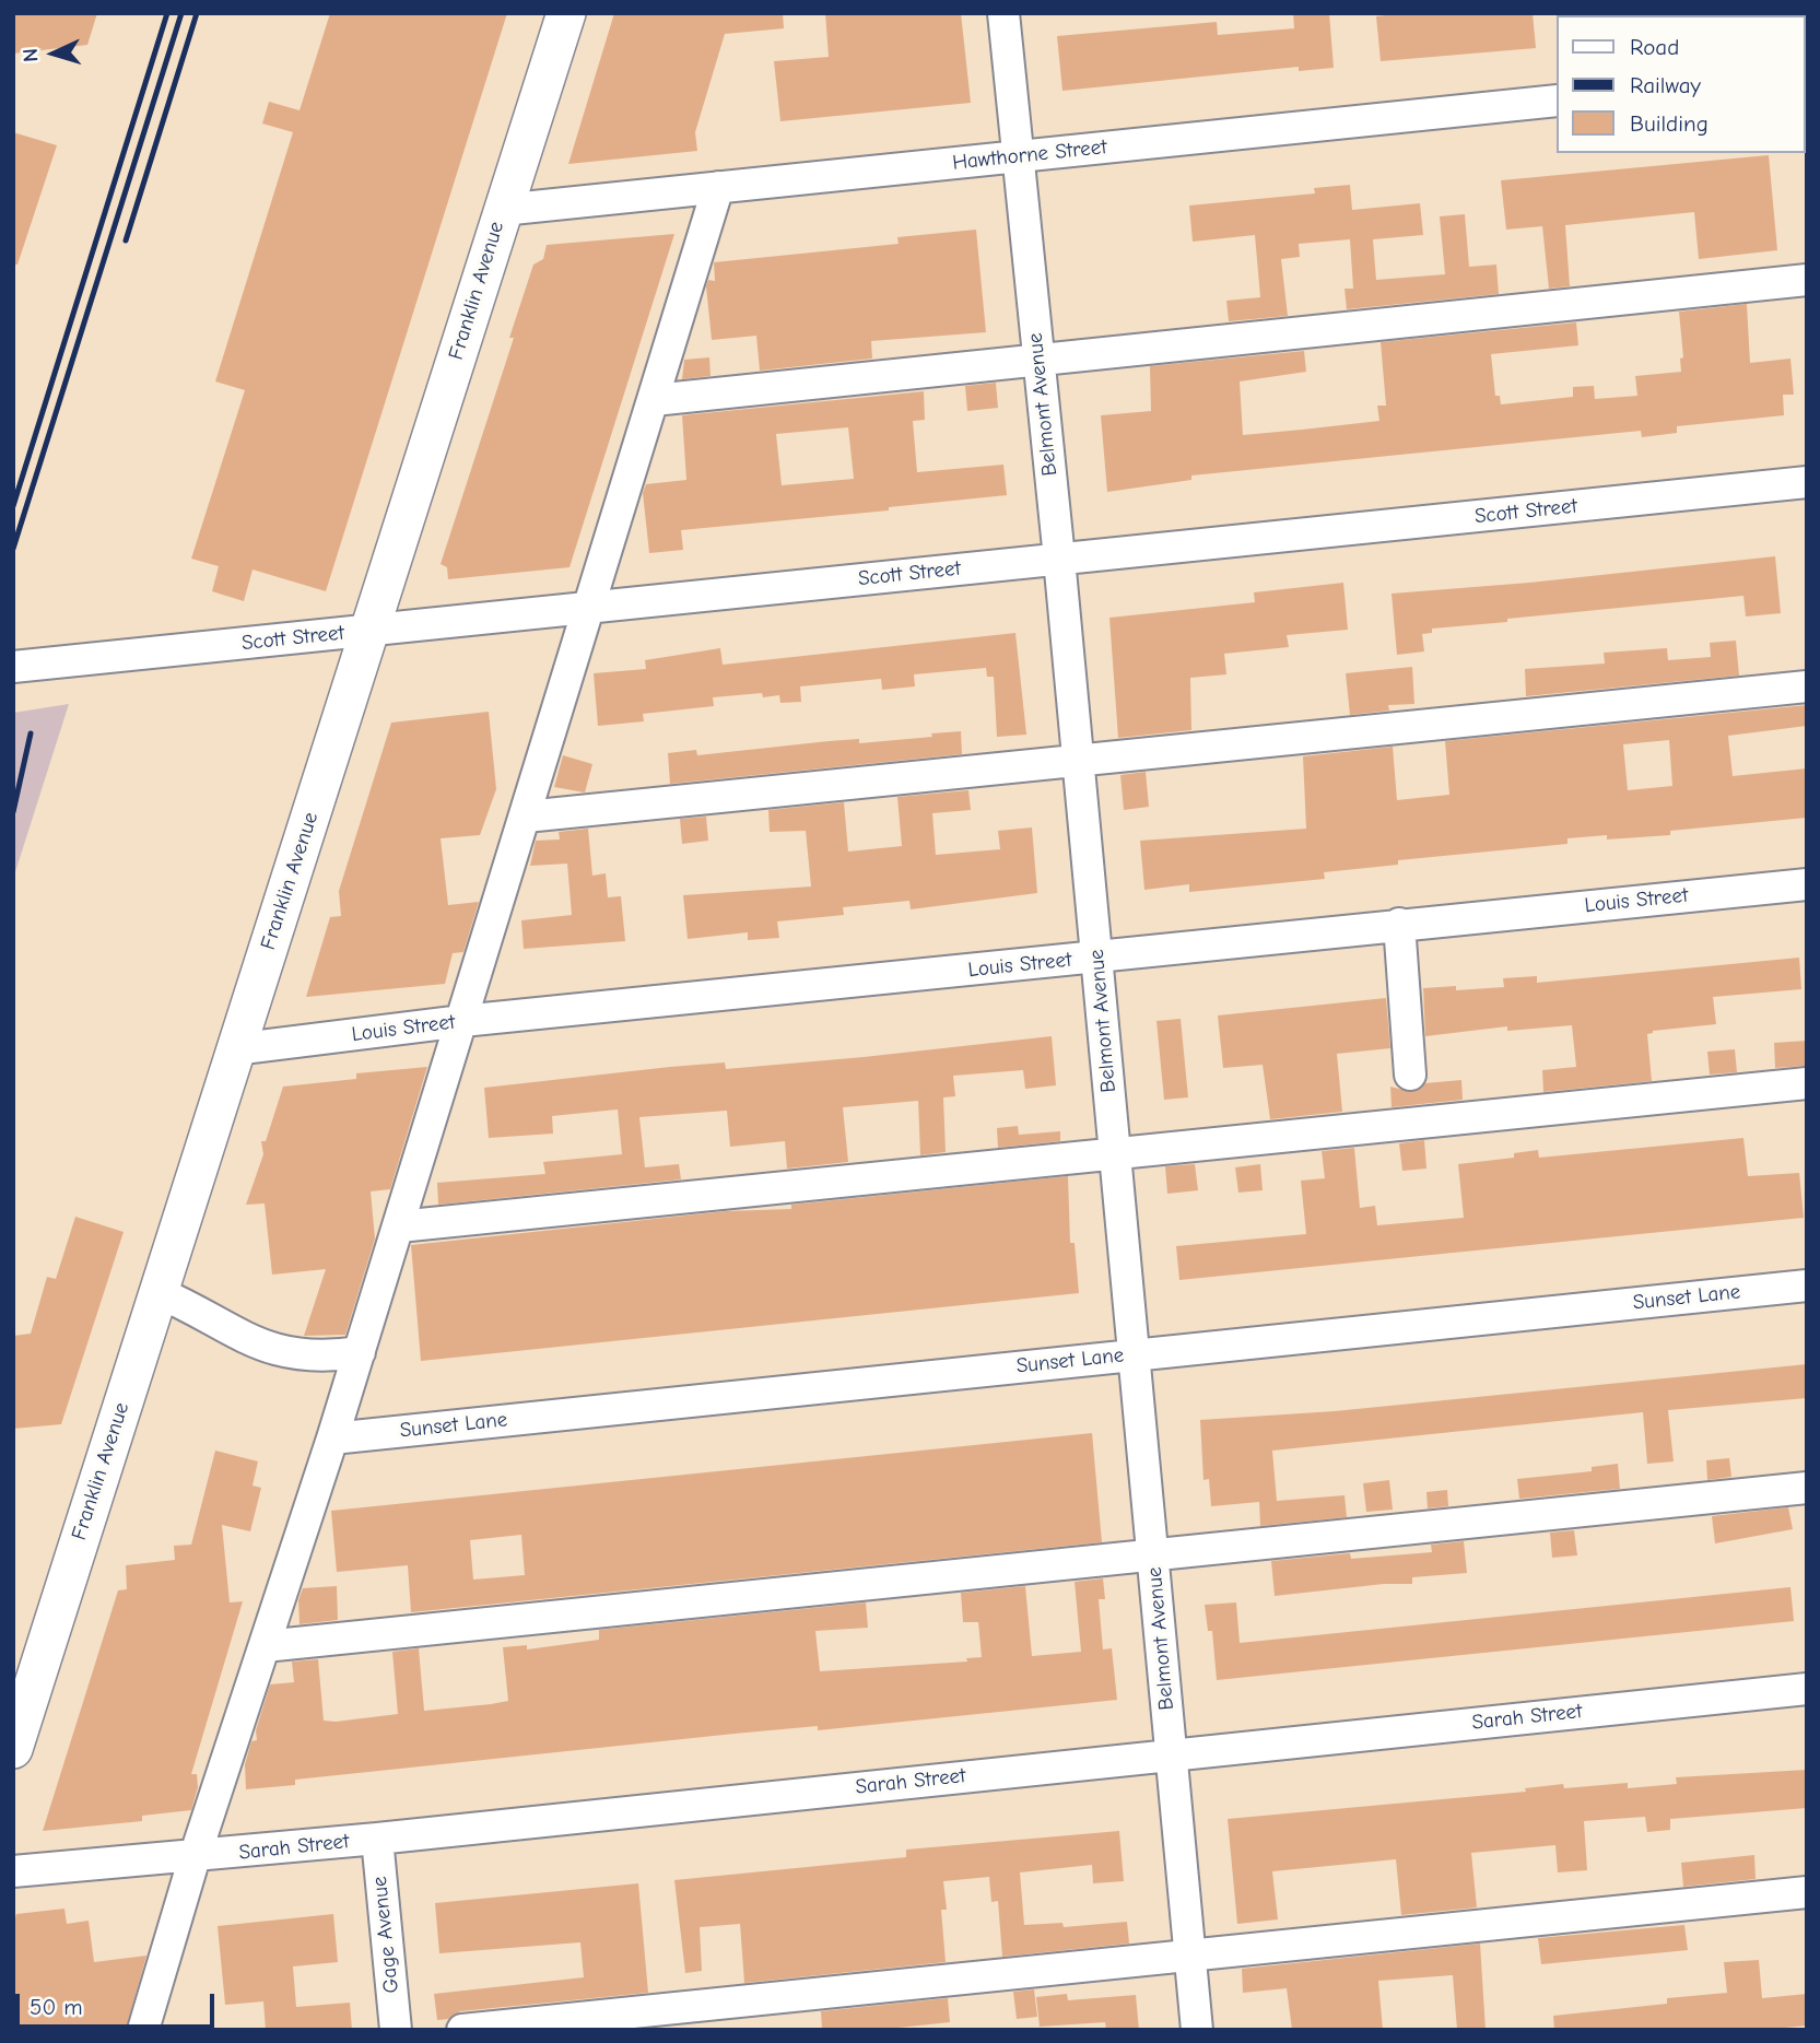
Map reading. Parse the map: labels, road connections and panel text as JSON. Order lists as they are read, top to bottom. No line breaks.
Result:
{"streets":{"main road":["Franklin Avenue"],"street":["Hawthorne Street","Belmont Avenue","Scott Street","Louis Street","Sunset Lane","Sarah Street","Gage Avenue"]},"crossings":[["Hawthorne Street","Franklin Avenue"],["Hawthorne Street","Belmont Avenue"],["Franklin Avenue","Scott Street"],["Franklin Avenue","Louis Street"],["Belmont Avenue","Scott Street"],["Belmont Avenue","Louis Street"],["Belmont Avenue","Sunset Lane"],["Belmont Avenue","Sarah Street"],["Sarah Street","Gage Avenue"]],"legend":["Road","Railway","Building"],"scale_bar":"50 m","north":"left"}
